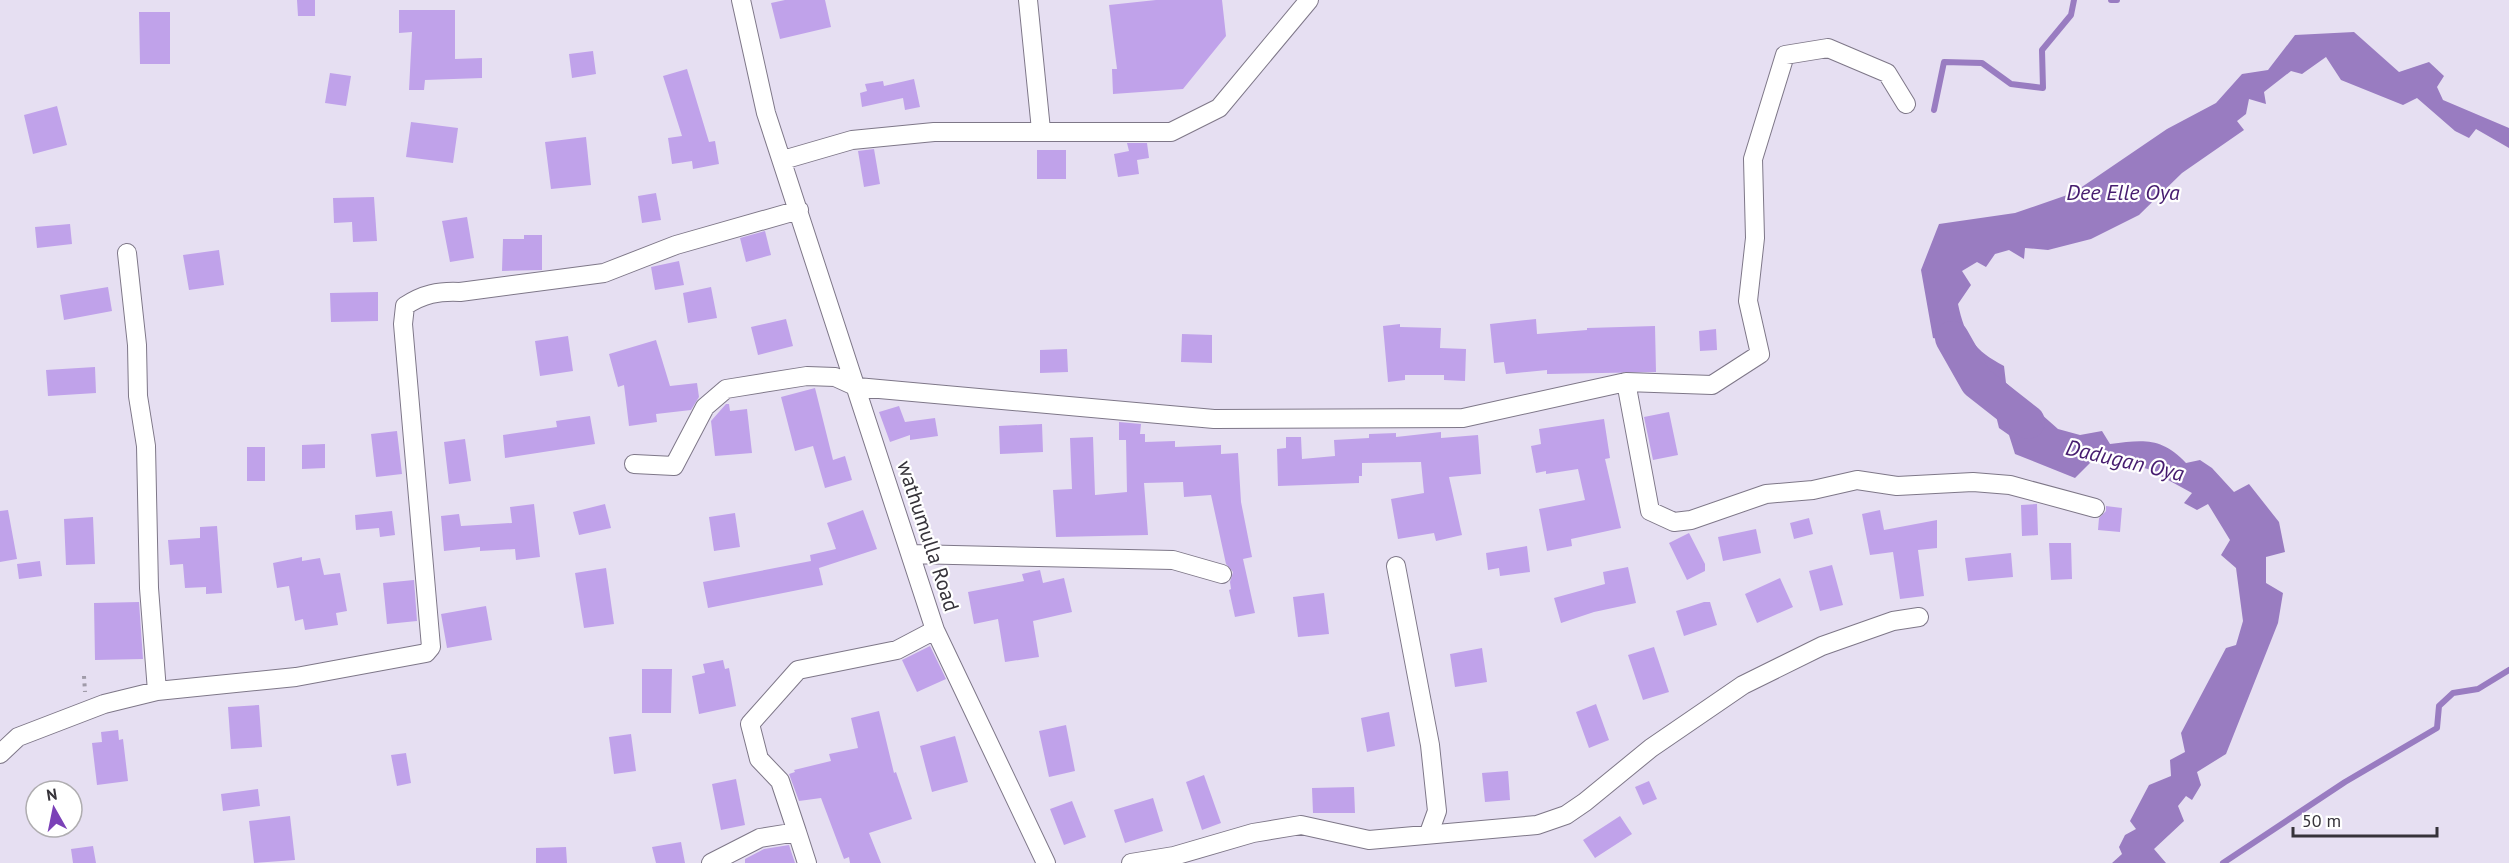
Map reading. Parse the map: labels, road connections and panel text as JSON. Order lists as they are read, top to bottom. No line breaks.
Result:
{"streets":{"street":["wathumulla Road"]},"water":["Dee Elle Oya","Dadugan Oya"],"scale_bar":"50 m","north":"top"}
